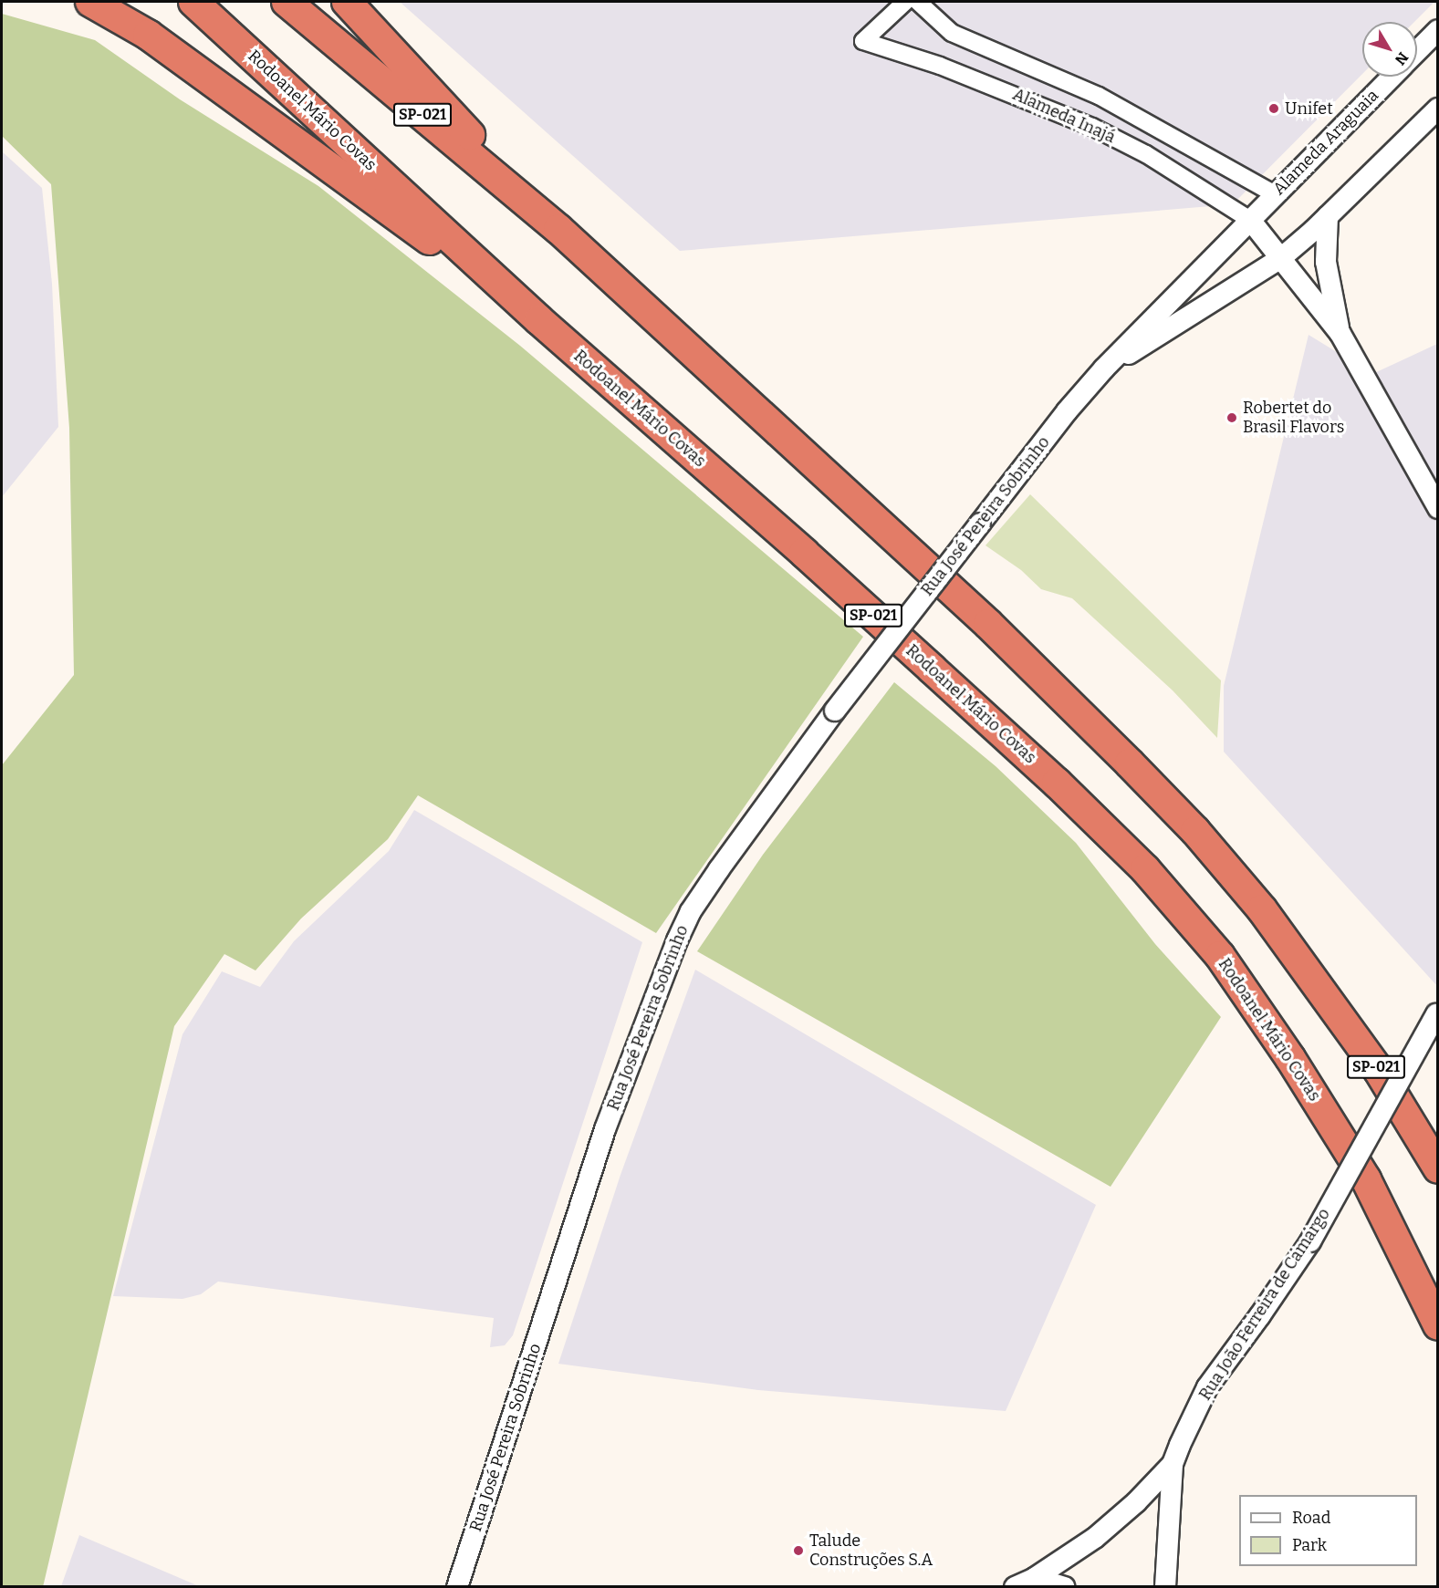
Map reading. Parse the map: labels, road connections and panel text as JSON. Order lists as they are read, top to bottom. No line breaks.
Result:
{"streets":{"highway":["Rodoanel Mário Covas","SP-021"],"street":["Alameda Inajá","Alameda Araguaia","Rua José Pereira Sobrinho","Rua João Ferreira de Camargo"]},"crossings":[["Alameda Inajá","Alameda Araguaia"],["Alameda Inajá","Rua José Pereira Sobrinho"],["Alameda Araguaia","Rua José Pereira Sobrinho"]],"places":["Unifet","Robertet do Brasil Flavors","Talude Construções S.A"],"legend":["Road","Park"],"north":"bottom right"}
